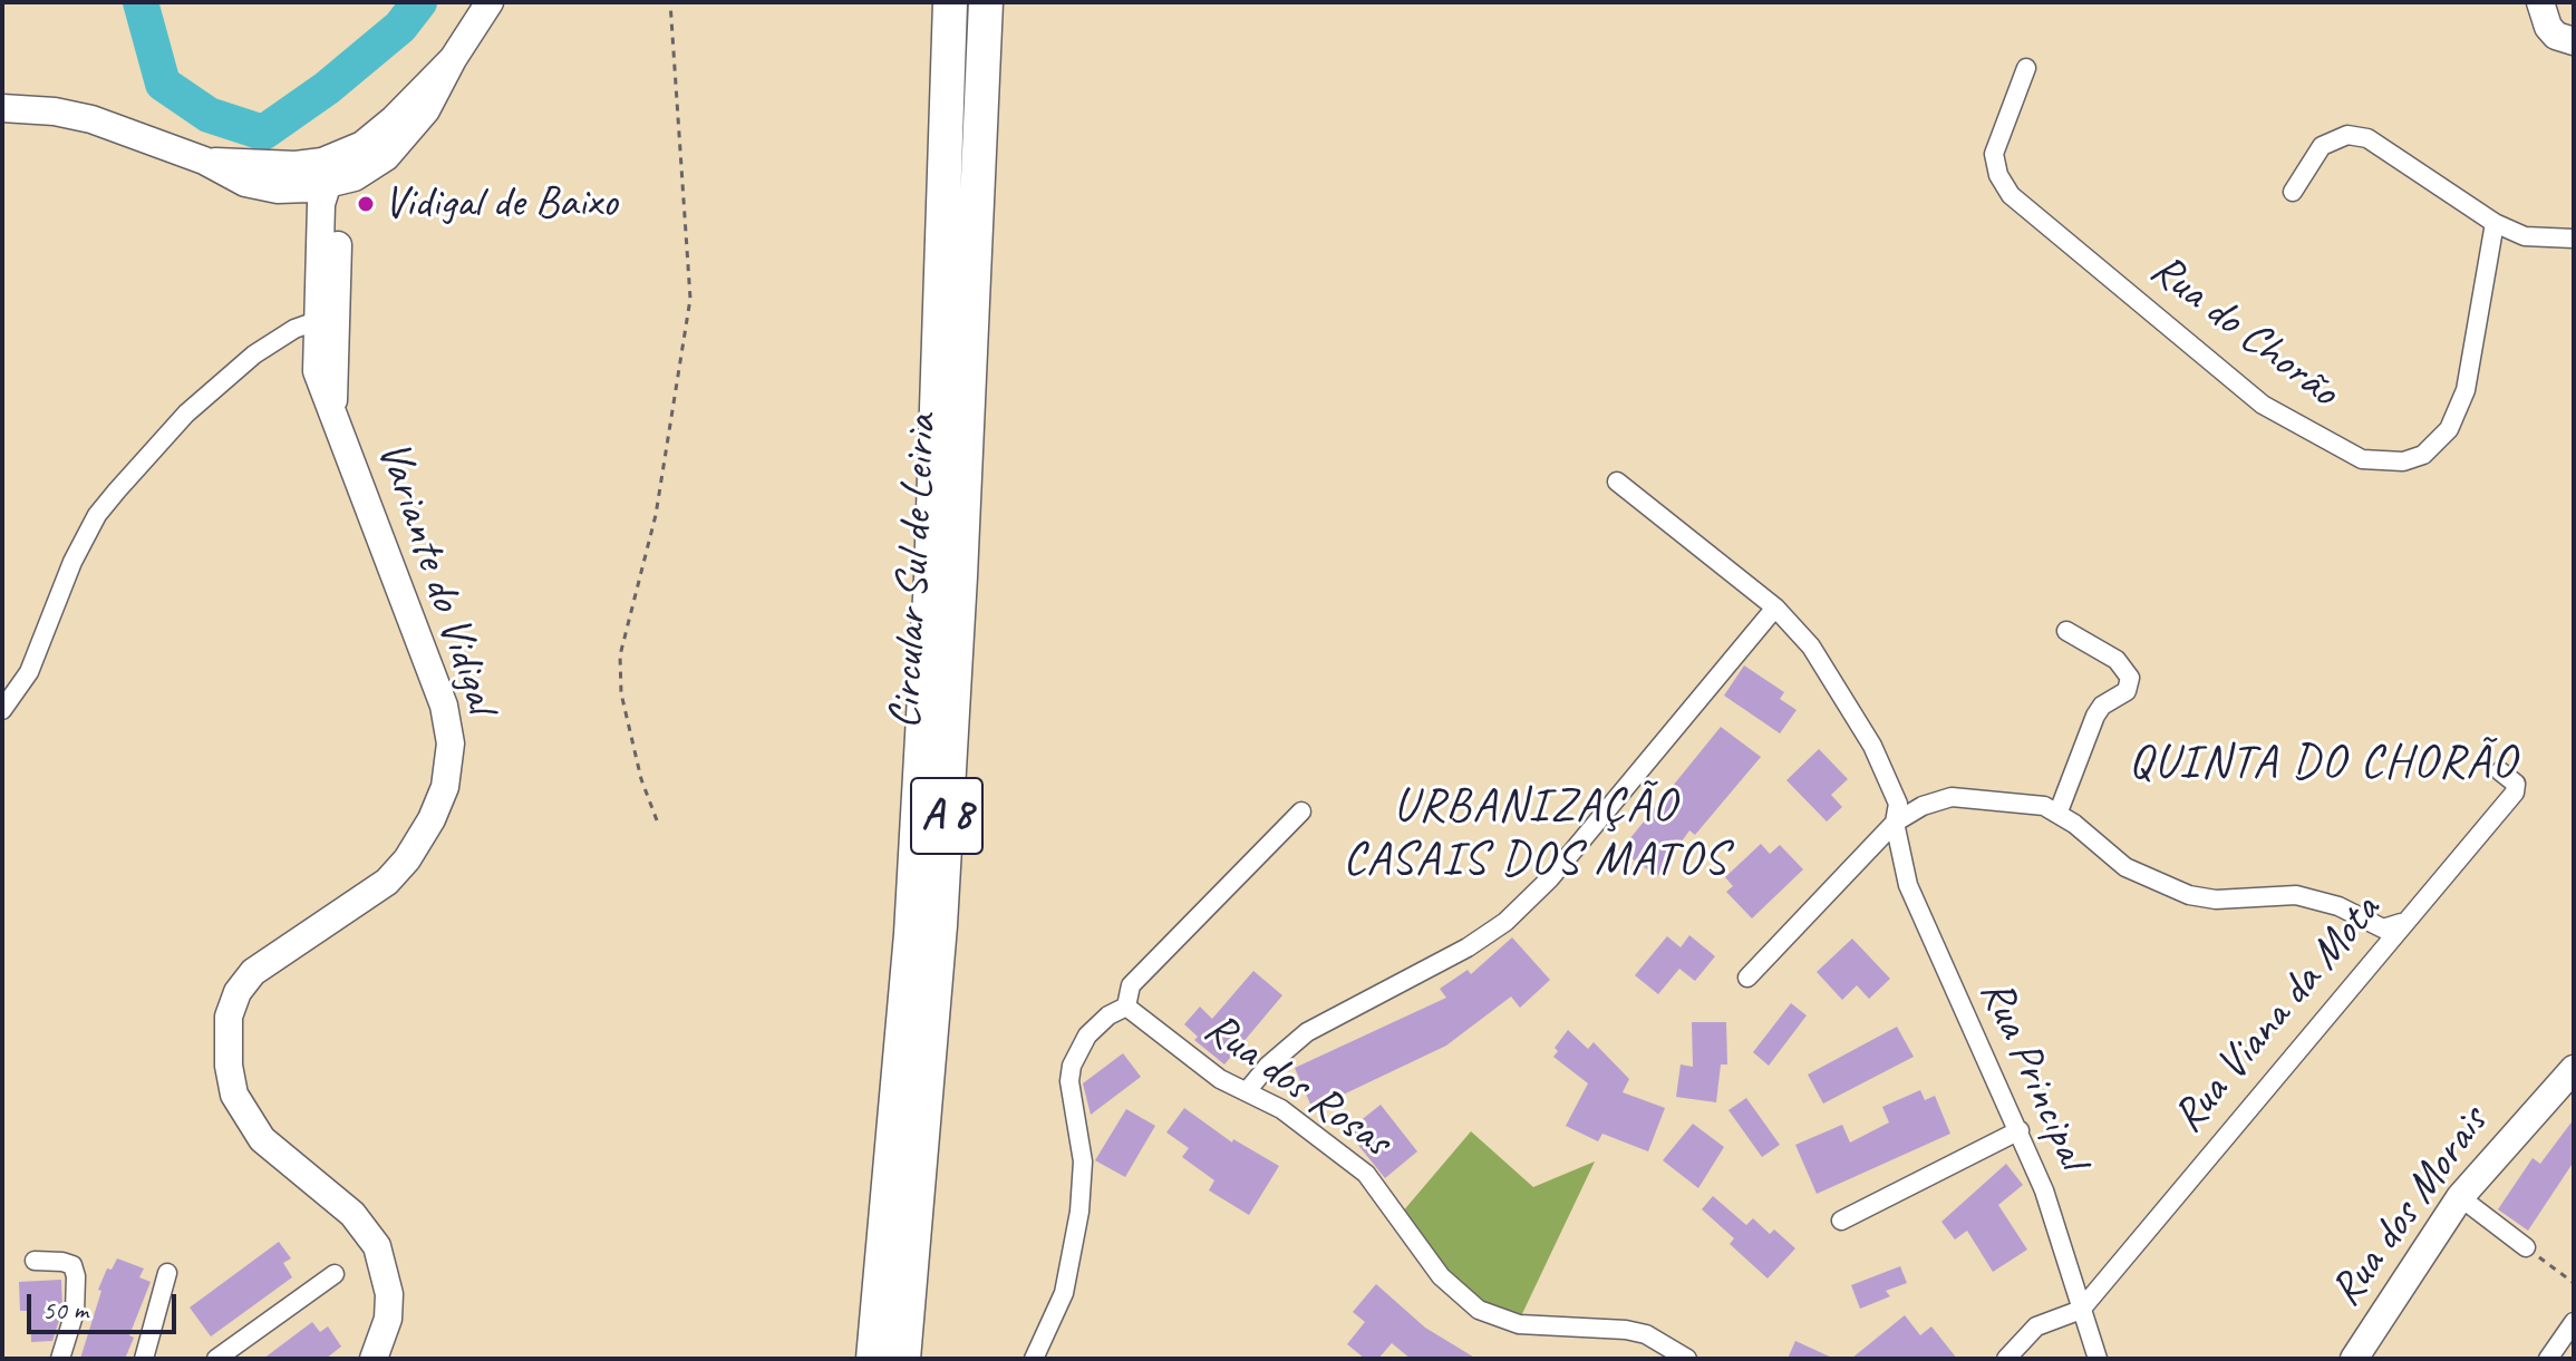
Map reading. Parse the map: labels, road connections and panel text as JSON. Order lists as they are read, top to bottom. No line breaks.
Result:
{"streets":{"highway":["Circular Sul de Leiria","A 8"],"street":["Rua do Chorão","Variante do Vidigal","Rua Viana da Mota","Rua Principal","Rua dos Rosas","Rua dos Morais"]},"crossings":[["Rua Viana da Mota","Rua Principal"]],"districts":["QUINTA DO CHORÃO","URBANIZAÇÃO CASAIS DOS MATOS"],"places":["Vidigal de Baixo"],"scale_bar":"50 m"}
